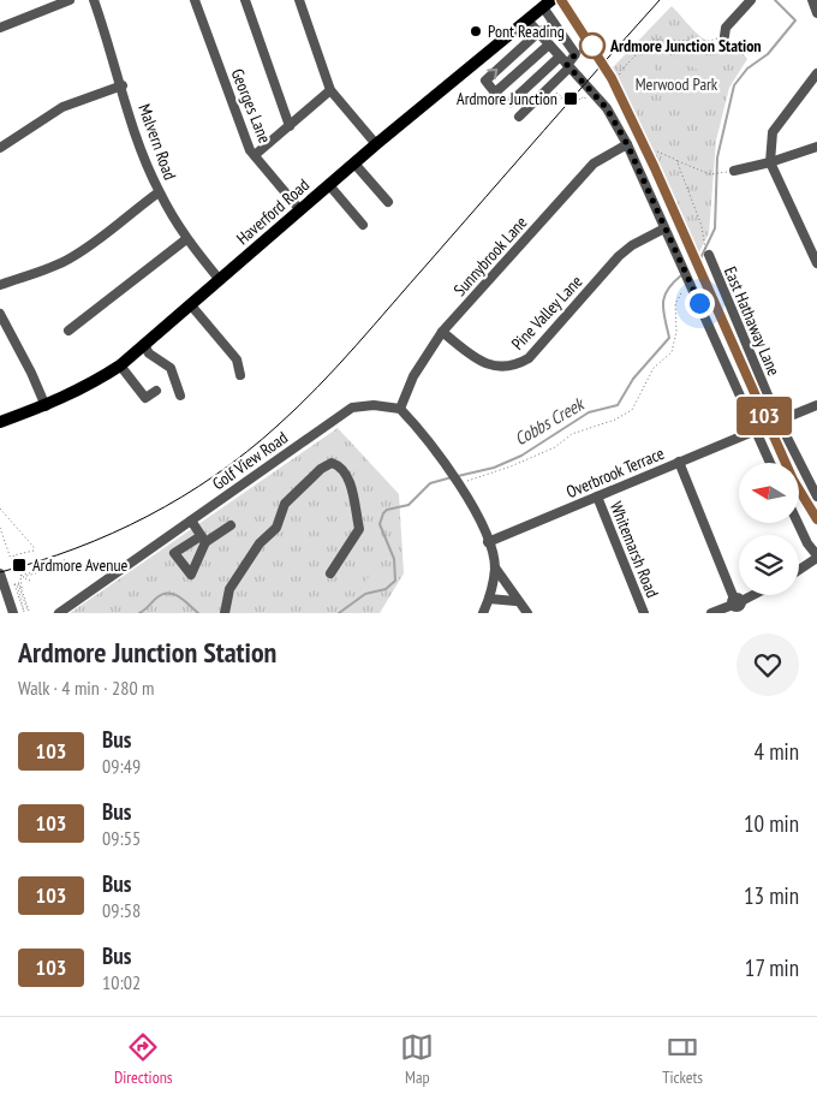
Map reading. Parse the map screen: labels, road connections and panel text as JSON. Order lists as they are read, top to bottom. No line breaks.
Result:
{"streets":{"main road":["Haverford Road"],"street":["Georges Lane","Malvern Road","Sunnybrook Lane","Pine Valley Lane","East Hathaway Lane","Golf View Road","Overbrook Terrace","Whitemarsh Road"]},"crossings":[["Georges Lane","Haverford Road"],["Malvern Road","Haverford Road"],["Sunnybrook Lane","Pine Valley Lane"],["Sunnybrook Lane","Golf View Road"],["Overbrook Terrace","Whitemarsh Road"]],"water":["Cobbs Creek"],"parks":["Merwood Park"],"places":{"other":["Pont Reading","Ardmore Junction Station"],"transit":["Ardmore Junction","Ardmore Avenue"]},"lines":["bus line 103"],"north":"left","page":{"on_map":"103","heading":["Ardmore Junction Station","Walk · 4 min · 280 m"],"list":[{"mark":"103","name":"Bus","note":"09:49","value":"4 min"},{"mark":"103","name":"Bus","note":"09:55","value":"10 min"},{"mark":"103","name":"Bus","note":"09:58","value":"13 min"},{"mark":"103","name":"Bus","note":"10:02","value":"17 min"}],"tabs":["Directions","Map","Tickets"]}}
